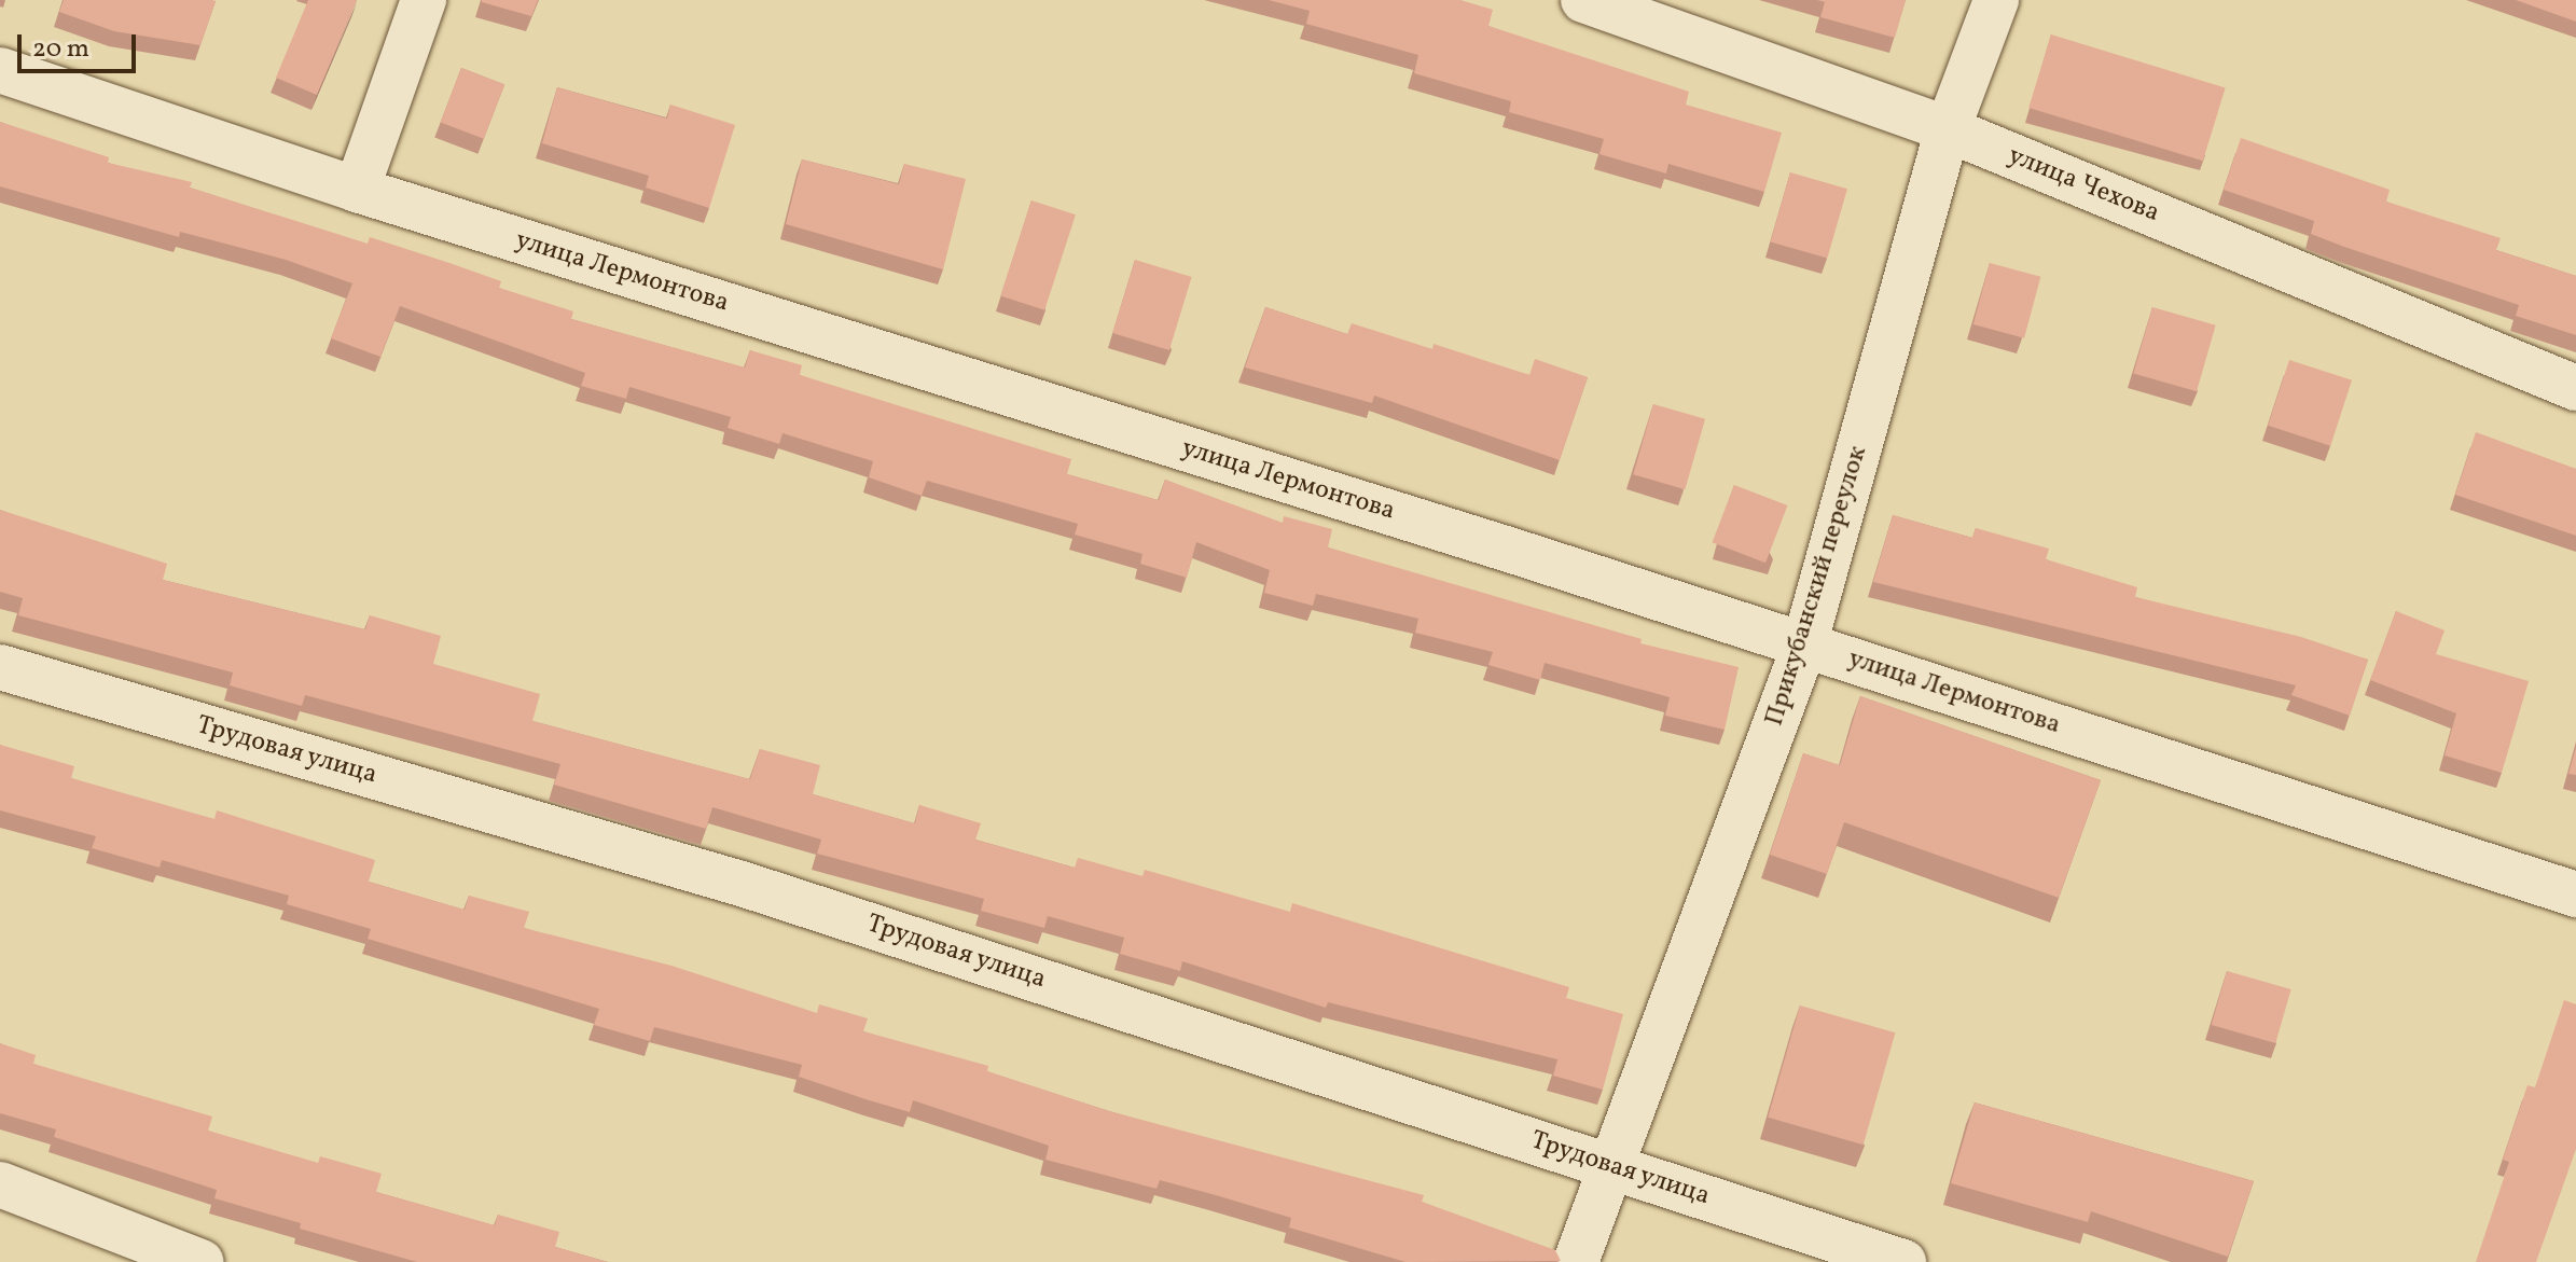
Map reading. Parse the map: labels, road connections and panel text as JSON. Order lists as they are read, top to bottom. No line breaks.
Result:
{"streets":{"street":["улица Чехова","улица Лермонтова","Прикубанский переулок","Трудовая улица"]},"crossings":[["улица Чехова","Прикубанский переулок"],["улица Лермонтова","Прикубанский переулок"],["Прикубанский переулок","Трудовая улица"]],"scale_bar":"20 m"}
